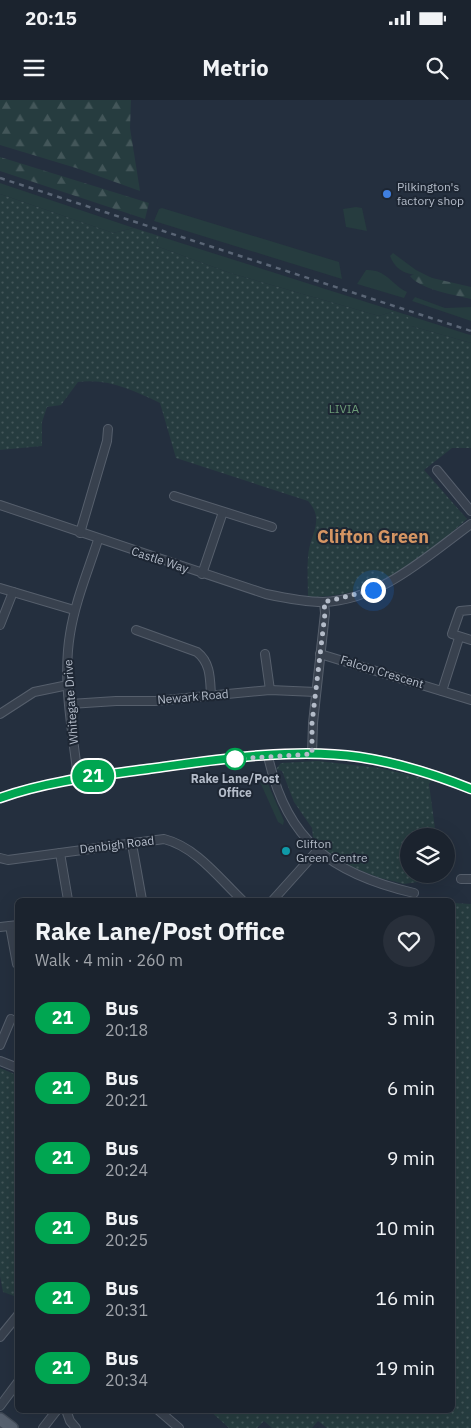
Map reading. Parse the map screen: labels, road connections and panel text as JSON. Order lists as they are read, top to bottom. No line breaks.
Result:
{"streets":{"street":["Castle Way","Falcon Crescent","Newark Road","Whitegate Drive","Denbigh Road"]},"crossings":[["Castle Way","Whitegate Drive"],["Newark Road","Whitegate Drive"]],"districts":["Clifton Green"],"parks":["LIVIA"],"places":["Pilkington's factory shop","Rake Lane/Post Office","Clifton Green Centre"],"lines":["bus line 21"],"page":{"status":"20:15","header":"Metrio","on_map":"21","heading":["Rake Lane/Post Office","Walk · 4 min · 260 m"],"list":[{"mark":"21","name":"Bus","note":"20:18","value":"3 min"},{"mark":"21","name":"Bus","note":"20:21","value":"6 min"},{"mark":"21","name":"Bus","note":"20:24","value":"9 min"},{"mark":"21","name":"Bus","note":"20:25","value":"10 min"},{"mark":"21","name":"Bus","note":"20:31","value":"16 min"},{"mark":"21","name":"Bus","note":"20:34","value":"19 min"}]}}
